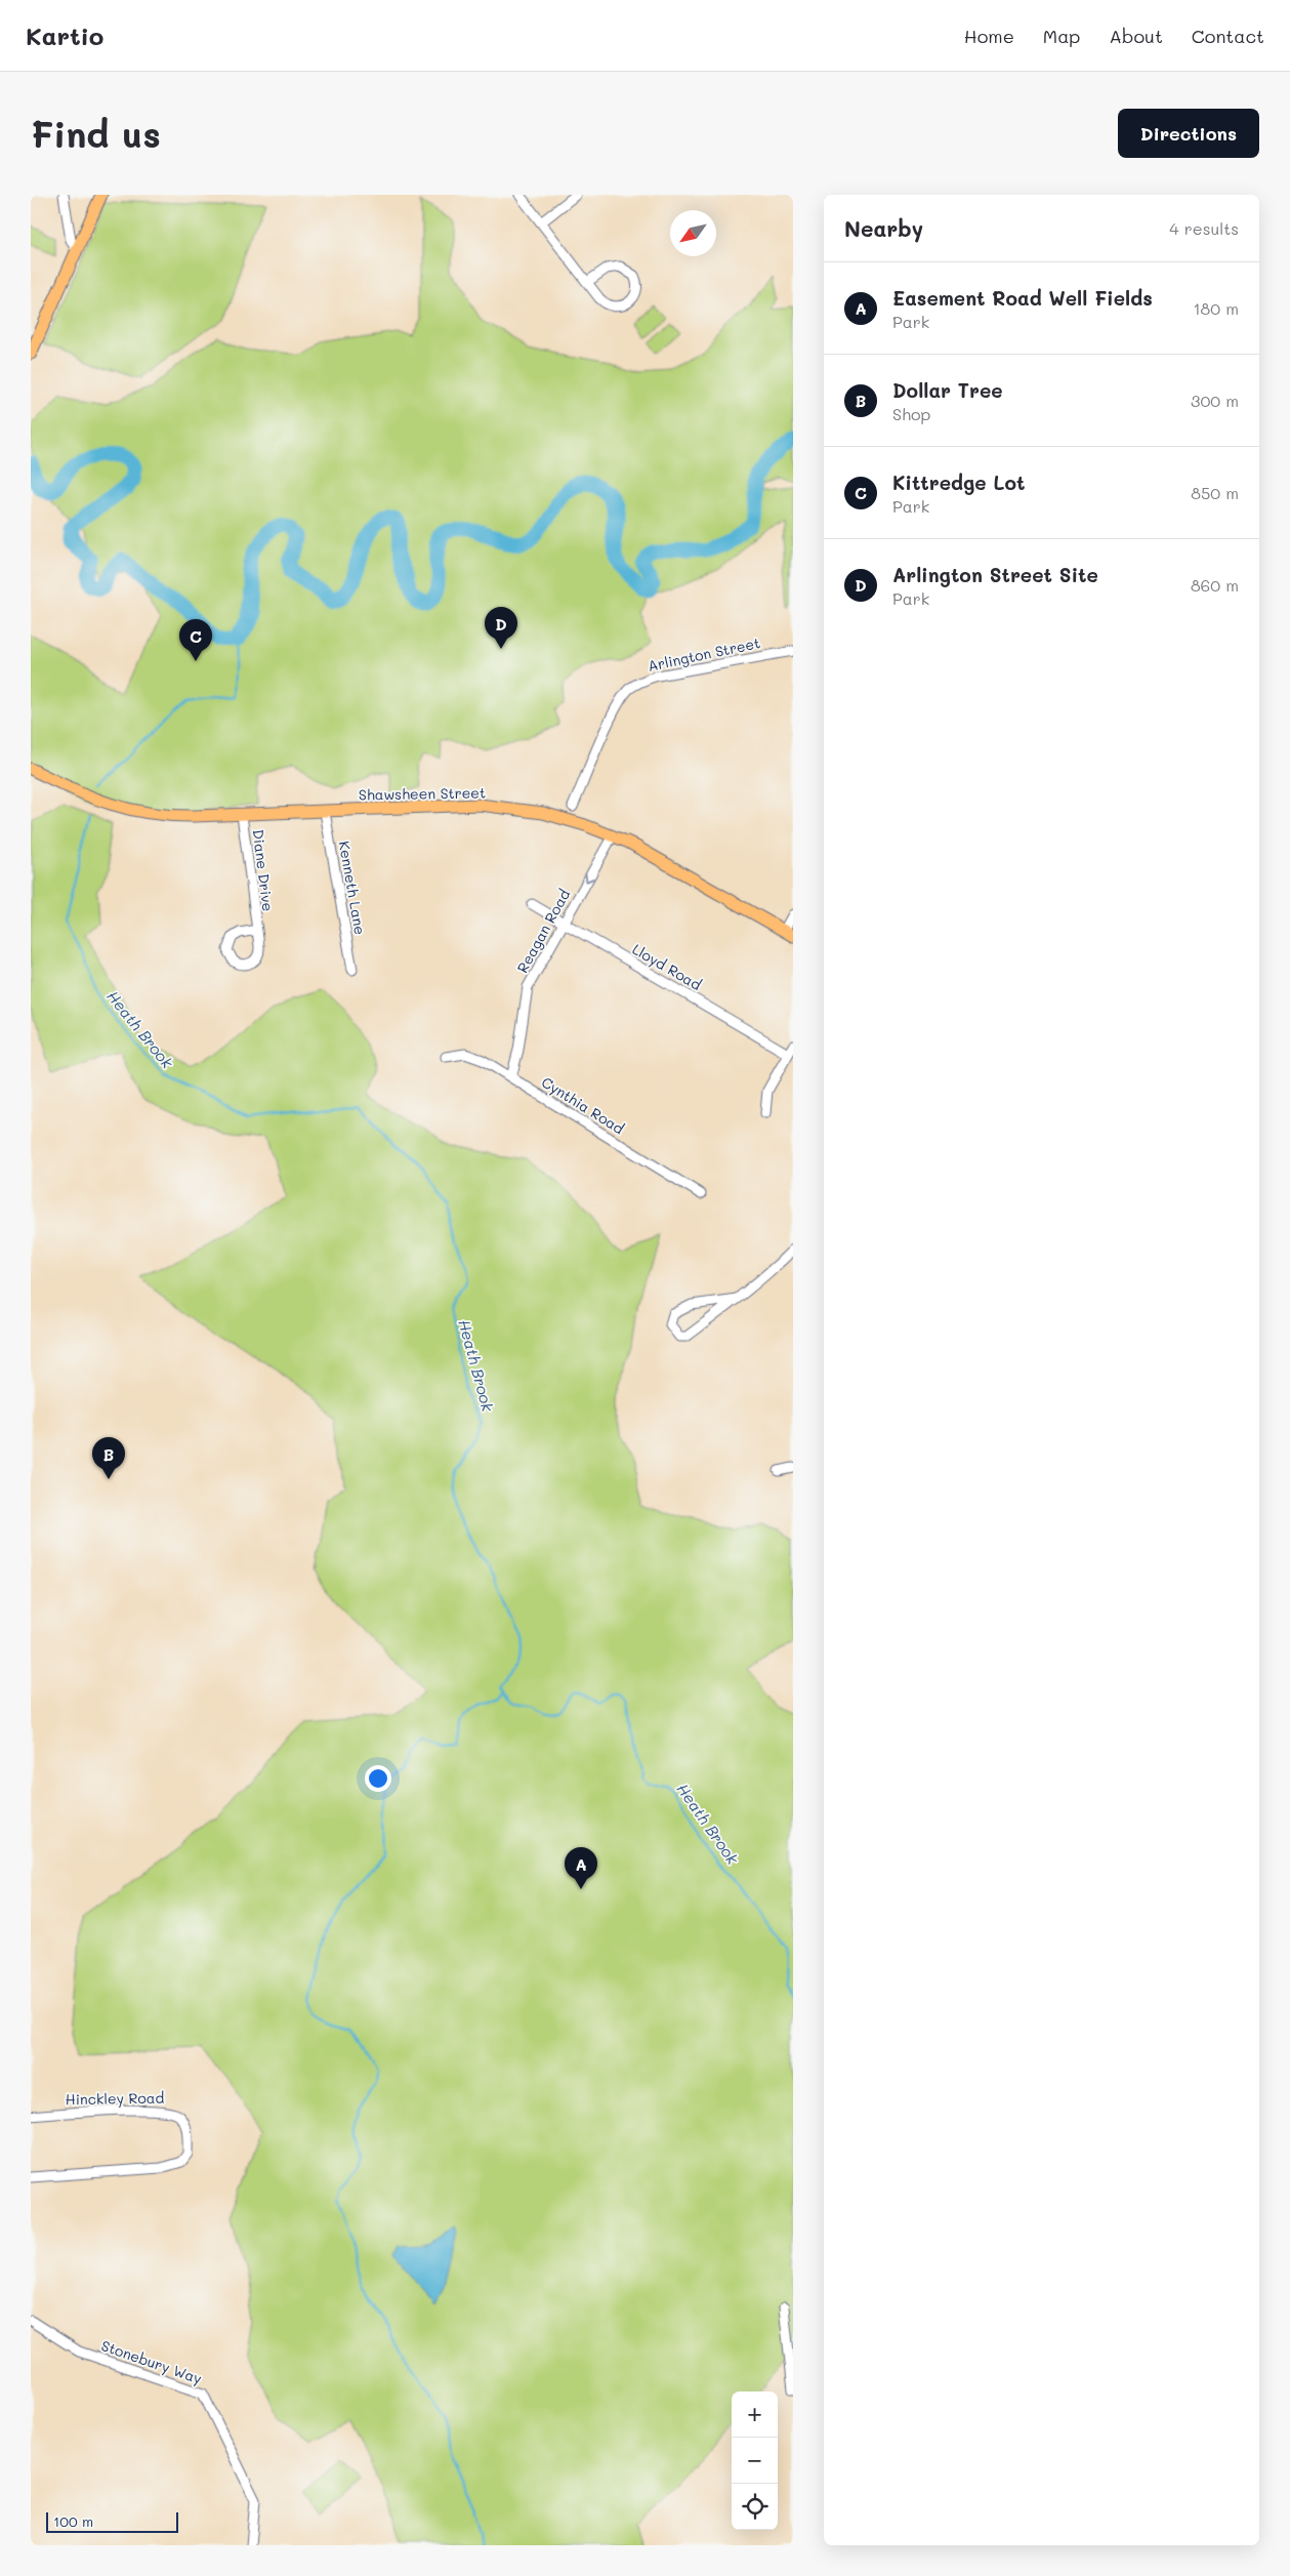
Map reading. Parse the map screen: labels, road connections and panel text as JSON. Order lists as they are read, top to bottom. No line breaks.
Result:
{"streets":{"main road":["Shawsheen Street"],"street":["Arlington Street","Diane Drive","Kenneth Lane","Reagan Road","Lloyd Road","Cynthia Road","Hinckley Road","Stonebury Way"]},"crossings":[["Shawsheen Street","Diane Drive"],["Shawsheen Street","Kenneth Lane"],["Shawsheen Street","Reagan Road"],["Reagan Road","Lloyd Road"],["Reagan Road","Cynthia Road"]],"one_way":["Reagan Road"],"water":["Heath Brook"],"scale_bar":"100 m","north":"bottom left","page":{"header":"Kartio","nav":["Home","Map","About","Contact"],"buttons":"Directions","title":"Find us","heading":["Nearby","4 results"],"list":[{"mark":"A","name":"Easement Road Well Fields","note":"Park","value":"180 m"},{"mark":"B","name":"Dollar Tree","note":"Shop","value":"300 m"},{"mark":"C","name":"Kittredge Lot","note":"Park","value":"850 m"},{"mark":"D","name":"Arlington Street Site","note":"Park","value":"860 m"}],"pins":["D","C","B","A"],"map_buttons":["+","−"],"scale":"100 m"}}
